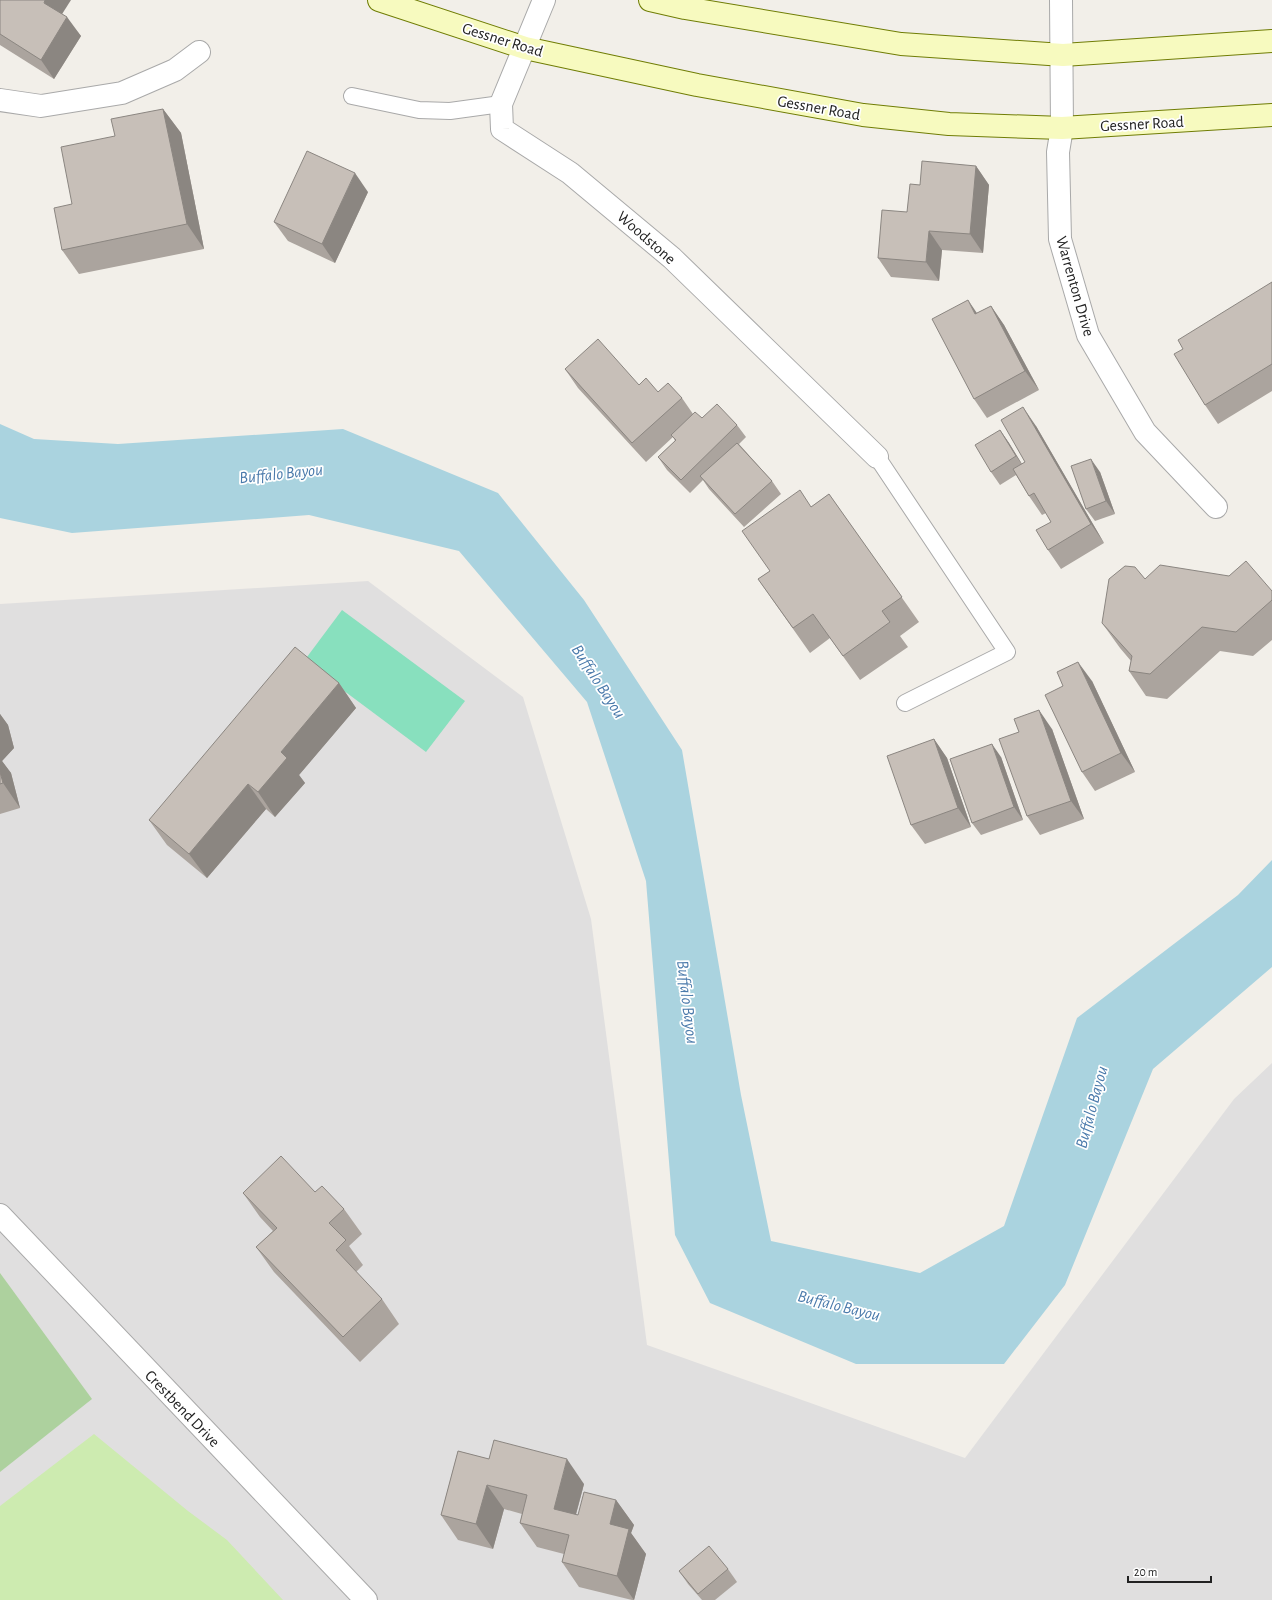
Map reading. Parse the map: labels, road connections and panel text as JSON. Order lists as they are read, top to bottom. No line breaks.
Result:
{"streets":{"main road":["Gessner Road"],"street":["Woodstone","Warrenton Drive","Crestbend Drive"]},"crossings":[["Gessner Road","Woodstone"],["Gessner Road","Warrenton Drive"]],"water":["Buffalo Bayou"],"scale_bar":"20 m"}
